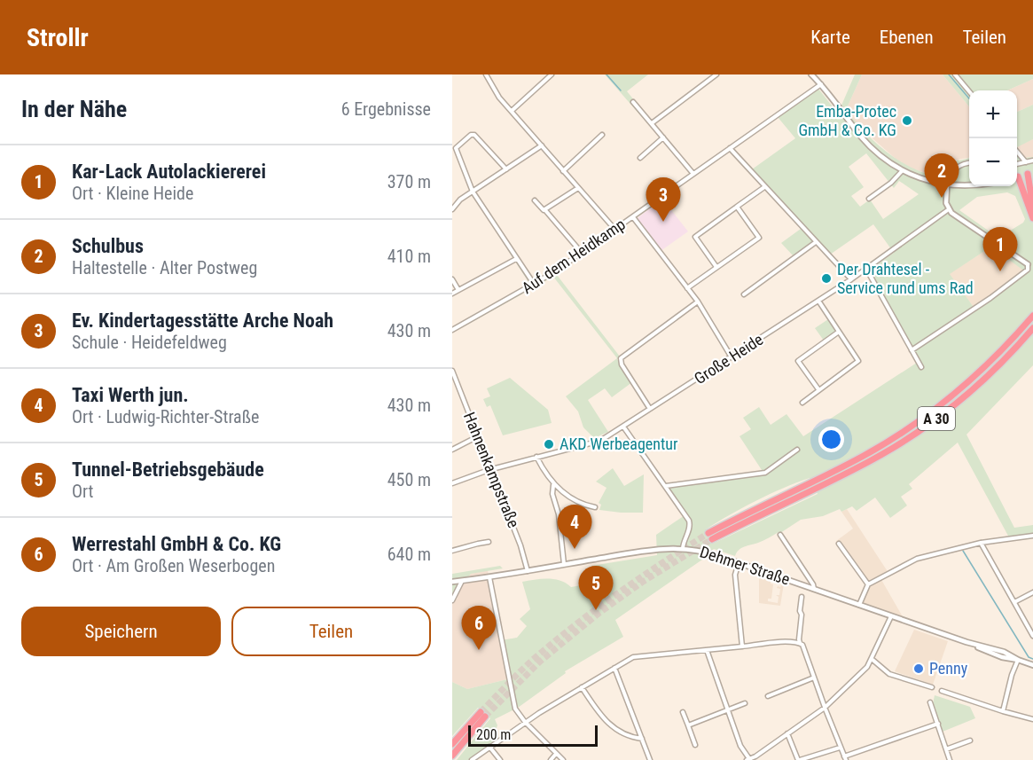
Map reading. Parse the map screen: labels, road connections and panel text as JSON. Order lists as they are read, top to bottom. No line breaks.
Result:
{"streets":{"highway":["A 30"],"street":["Auf dem Heidkamp","Große Heide","Hahnenkampstraße","Dehmer Straße"]},"crossings":[["Große Heide","Hahnenkampstraße"],["Hahnenkampstraße","Dehmer Straße"]],"places":["Emba-Protec GmbH & Co. KG","Der Drahtesel - Service rund ums Rad","AKD Werbeagentur","Penny"],"scale_bar":"200 m","page":{"header":"Strollr","nav":["Karte","Ebenen","Teilen"],"heading":["In der Nähe","6 Ergebnisse"],"map_buttons":["+","−"],"list":[{"mark":"1","name":"Kar-Lack Autolackiererei","note":"Ort · Kleine Heide","value":"370 m"},{"mark":"2","name":"Schulbus","note":"Haltestelle · Alter Postweg","value":"410 m"},{"mark":"3","name":"Ev. Kindertagesstätte Arche Noah","note":"Schule · Heidefeldweg","value":"430 m"},{"mark":"4","name":"Taxi Werth jun.","note":"Ort · Ludwig-Richter-Straße","value":"430 m"},{"mark":"5","name":"Tunnel-Betriebsgebäude","note":"Ort","value":"450 m"},{"mark":"6","name":"Werrestahl GmbH & Co. KG","note":"Ort · Am Großen Weserbogen","value":"640 m"}],"pins":["2","3","1","4","5","6"],"buttons":["Speichern","Teilen"],"scale":"200 m"}}
